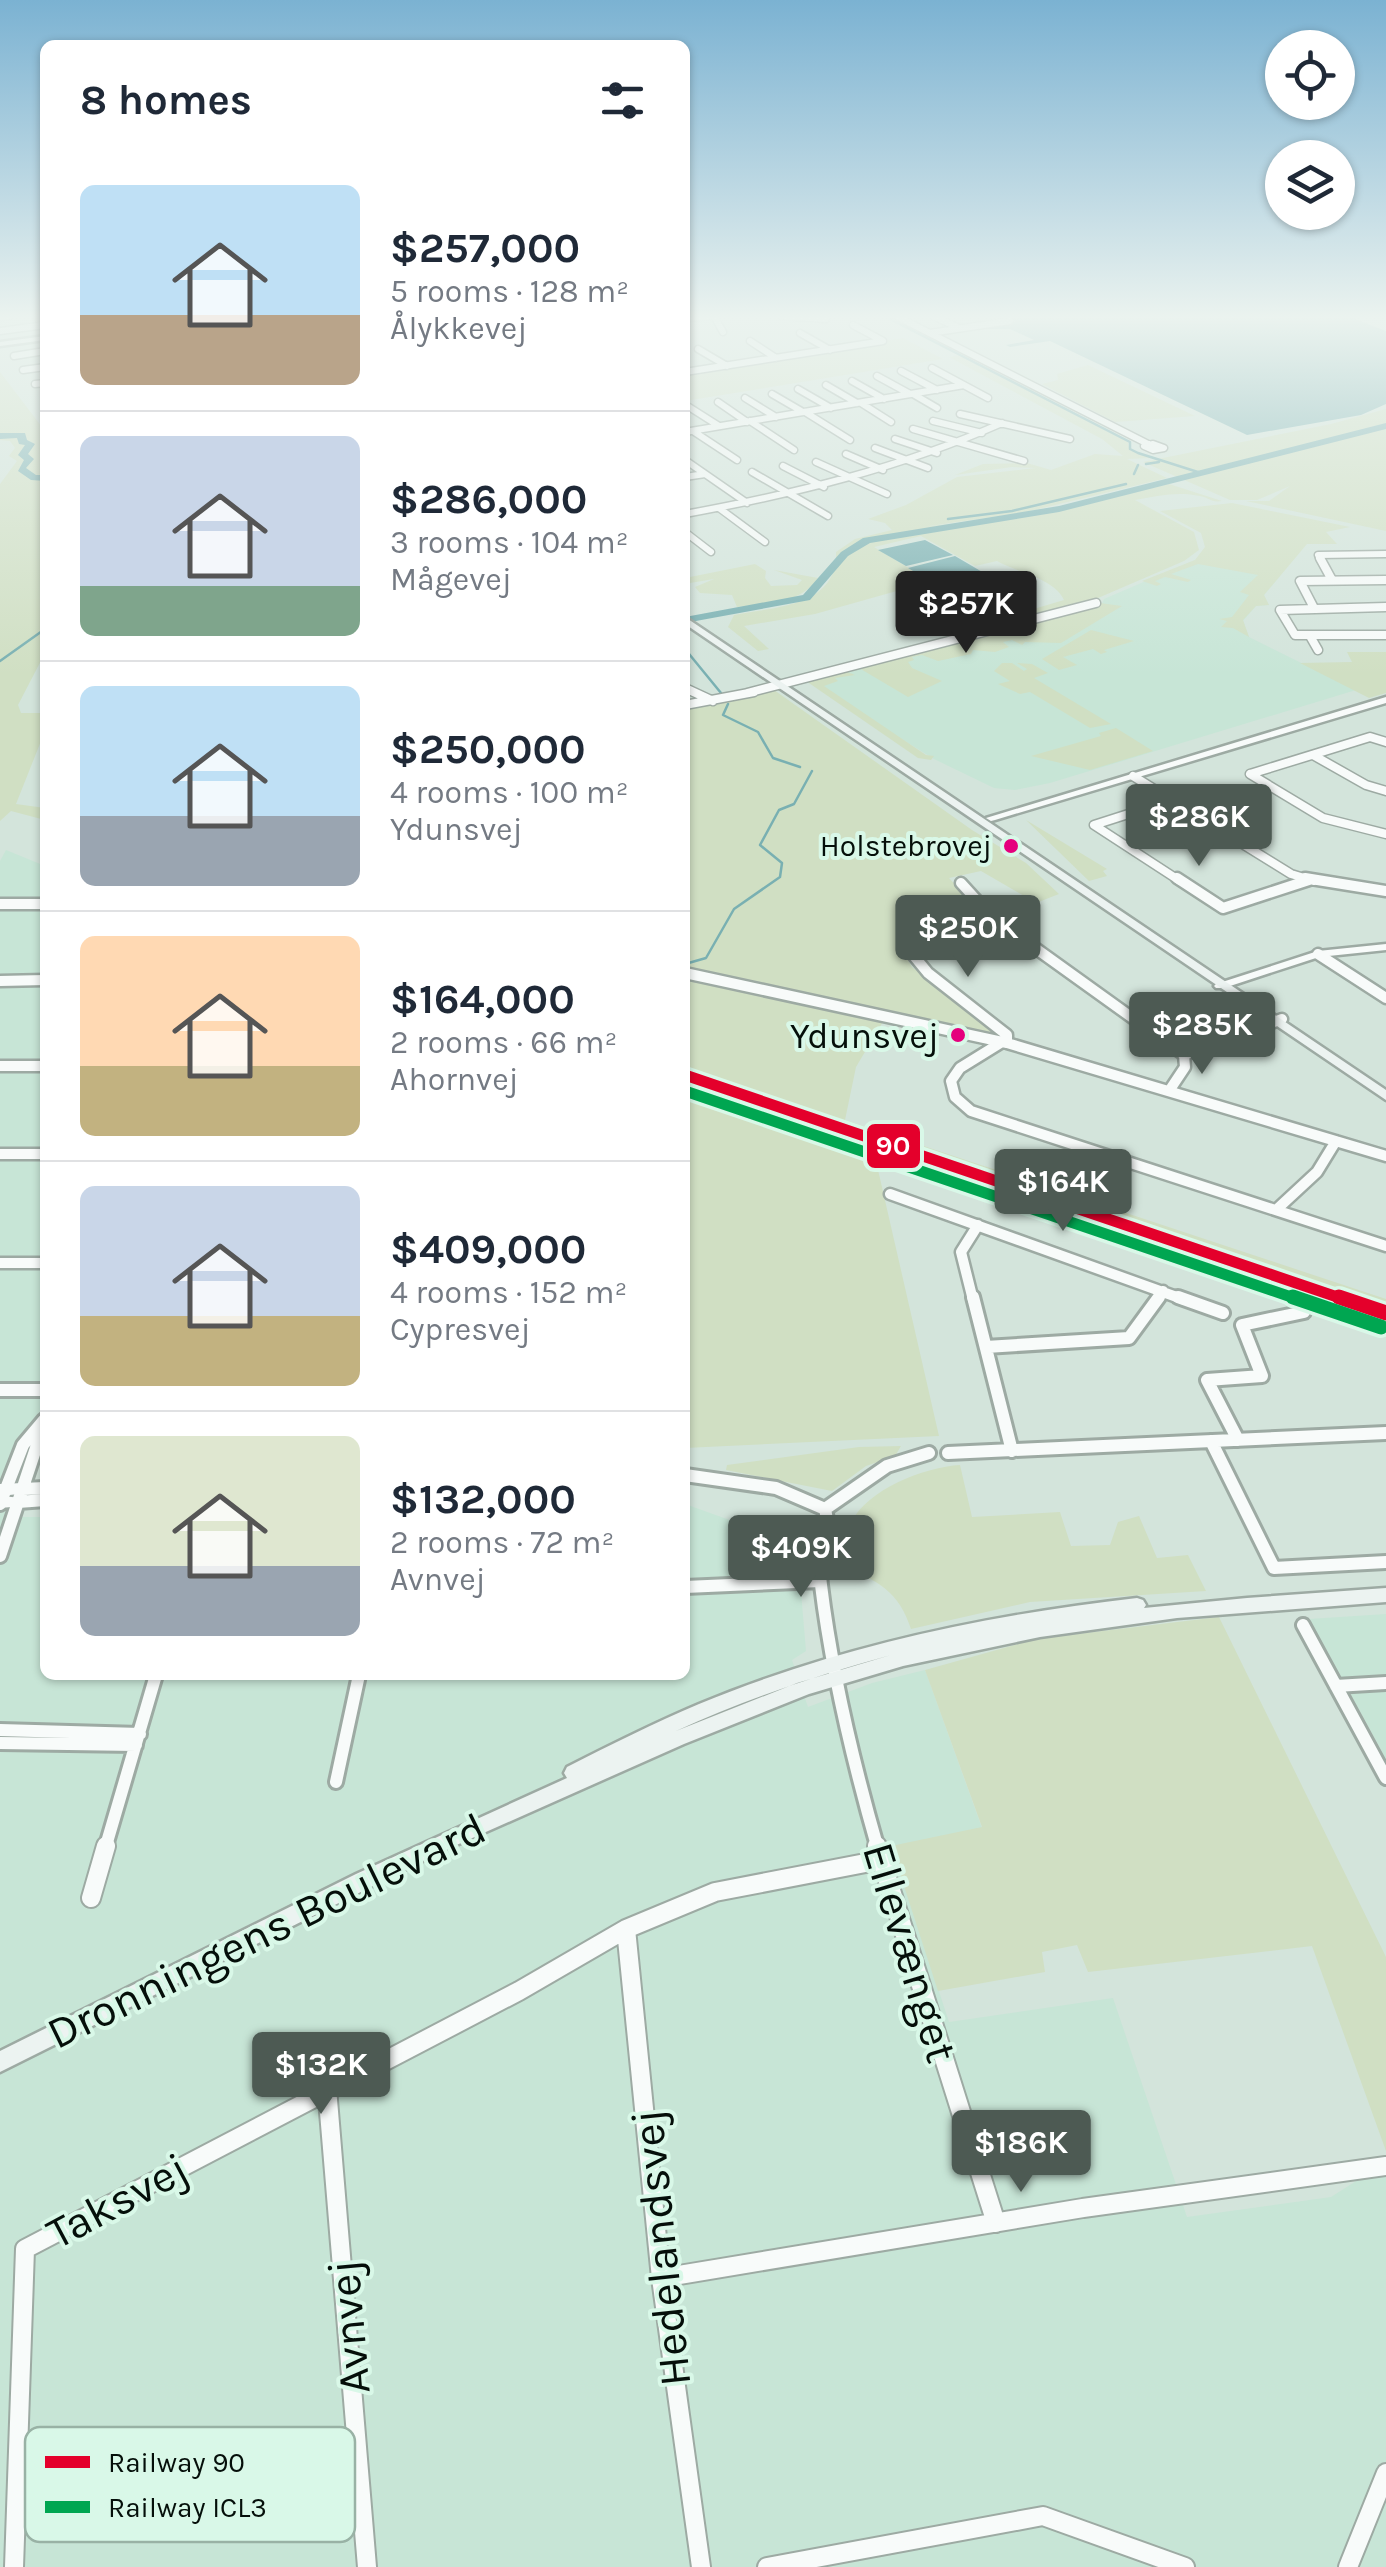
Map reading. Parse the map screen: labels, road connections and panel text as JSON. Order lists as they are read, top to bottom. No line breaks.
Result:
{"streets":{"main road":["Dronningens Boulevard"],"street":["Ellevænget","Taksvej","Hedelandsvej","Avnvej"]},"crossings":[["Dronningens Boulevard","Ellevænget"],["Ellevænget","Taksvej"],["Taksvej","Hedelandsvej"],["Taksvej","Avnvej"]],"places":["Holstebrovej","Ydunsvej"],"lines":["rail line 90","rail line ICL3"],"legend":["Railway 90","Railway ICL3"],"page":{"heading":"8 homes","list":[{"name":"$257,000","note":"5 rooms · 128 m² · Ålykkevej"},{"name":"$286,000","note":"3 rooms · 104 m² · Mågevej"},{"name":"$250,000","note":"4 rooms · 100 m² · Ydunsvej"},{"name":"$164,000","note":"2 rooms · 66 m² · Ahornvej"},{"name":"$409,000","note":"4 rooms · 152 m² · Cypresvej"},{"name":"$132,000","note":"2 rooms · 72 m² · Avnvej"}],"price":["$257K","$286K","$250K","$285K","$164K","$409K","$132K","$186K"]}}
